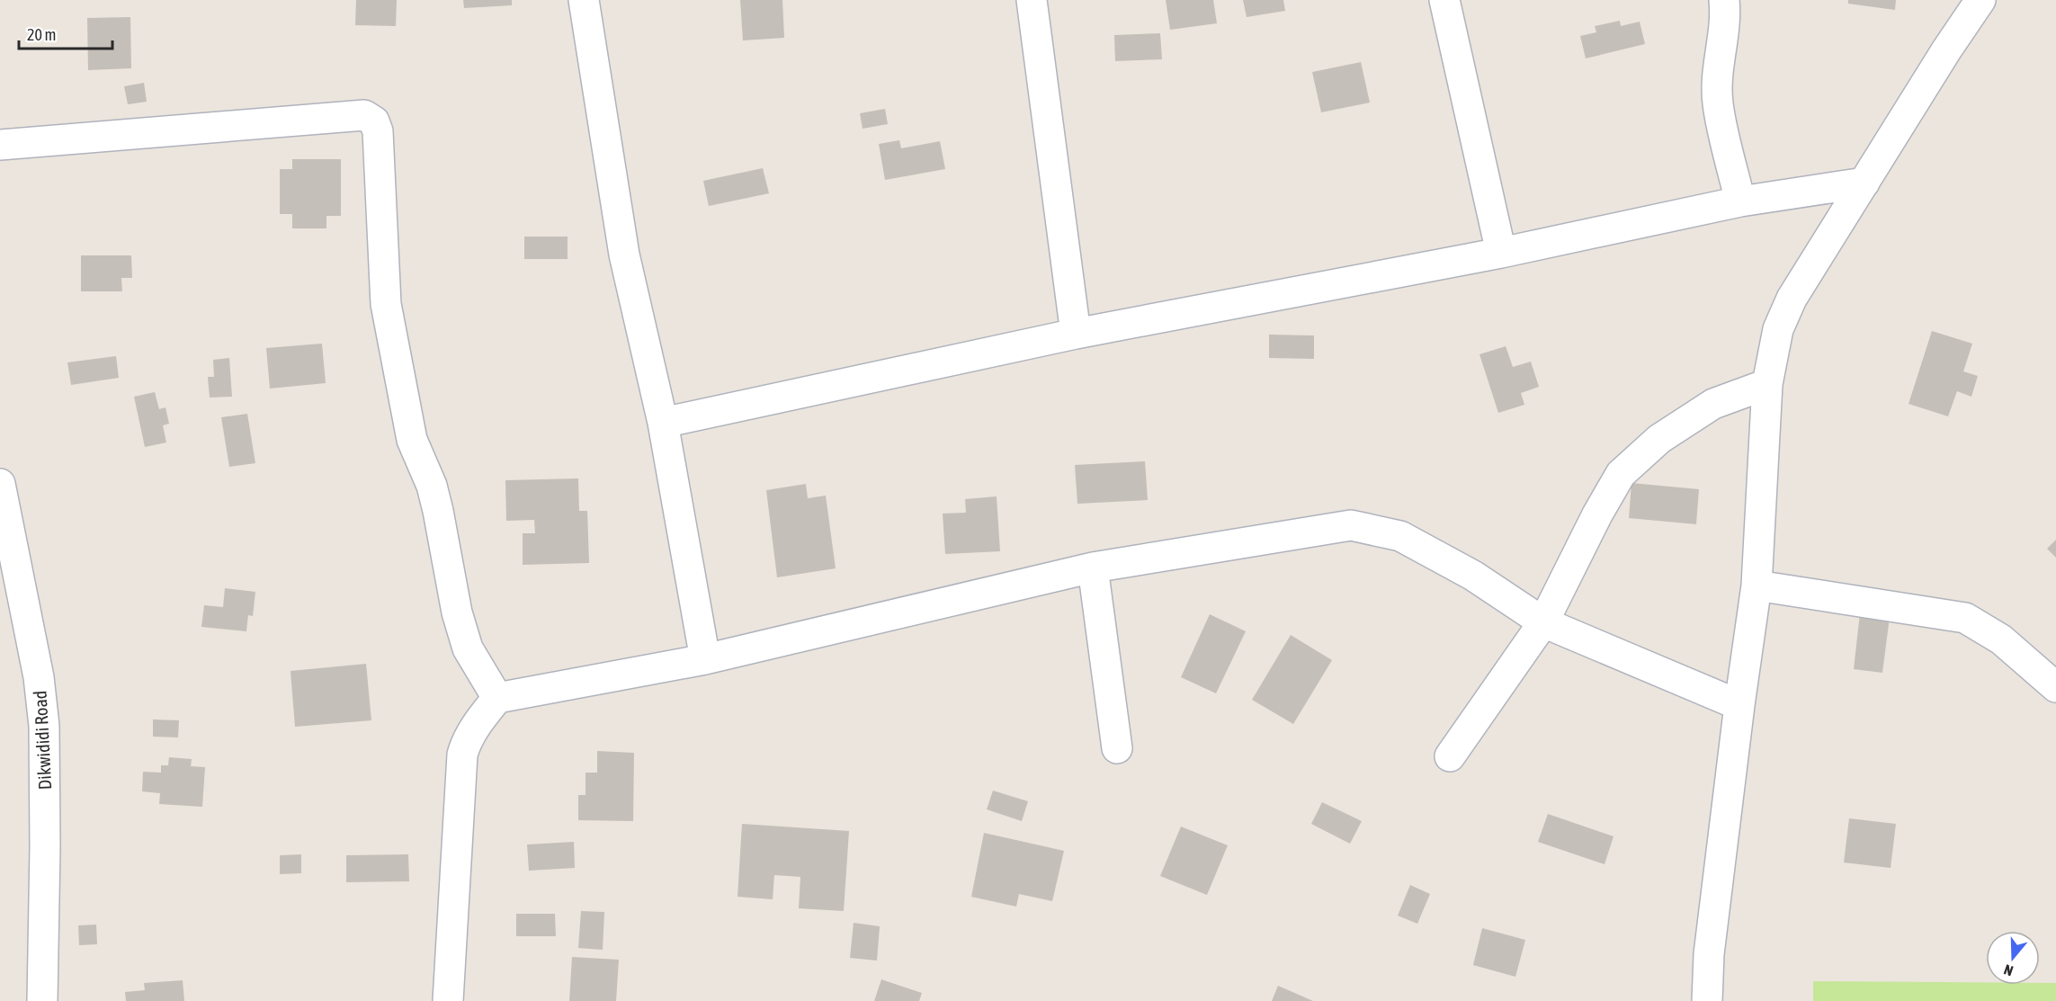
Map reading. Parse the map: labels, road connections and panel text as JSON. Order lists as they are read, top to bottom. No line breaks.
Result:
{"streets":{"street":["Dikwididi Road"]},"scale_bar":"20 m","north":"bottom"}
